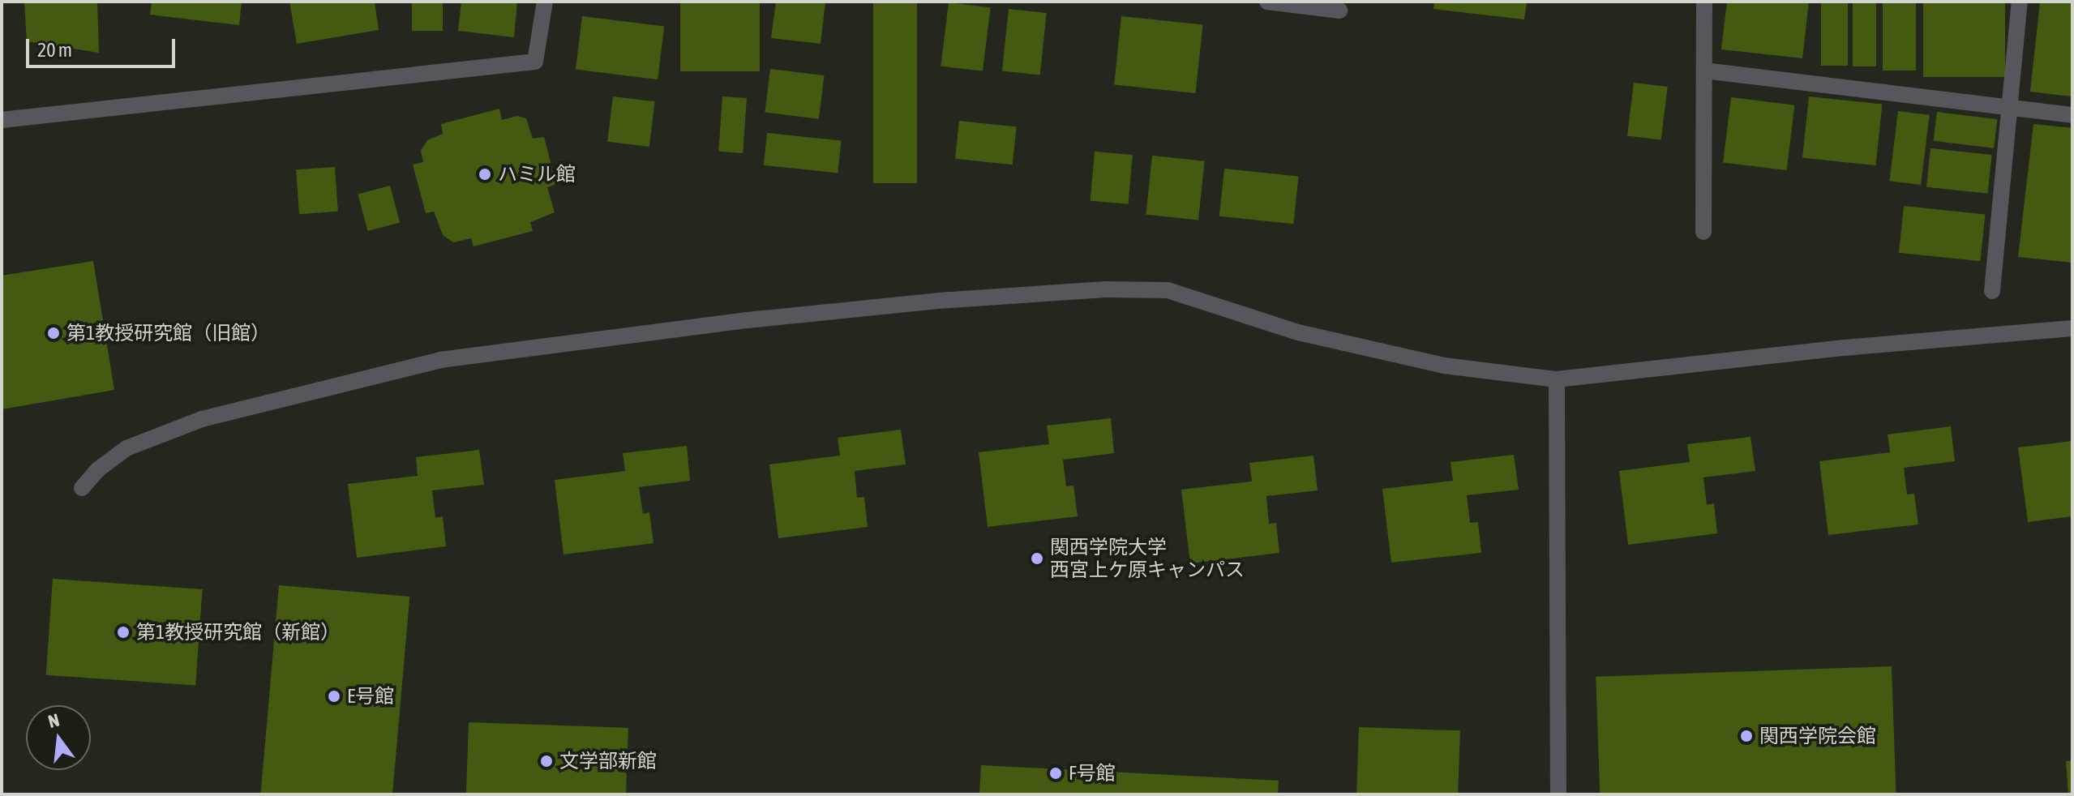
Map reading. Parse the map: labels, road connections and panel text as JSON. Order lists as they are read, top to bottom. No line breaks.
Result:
{"places":["ハミル館","第1教授研究館（旧館）","関西学院大学 西宮上ケ原キャンパス","第1教授研究館（新館）","E号館","関西学院会館","文学部新館","F号館"],"scale_bar":"20 m","north":"top"}
